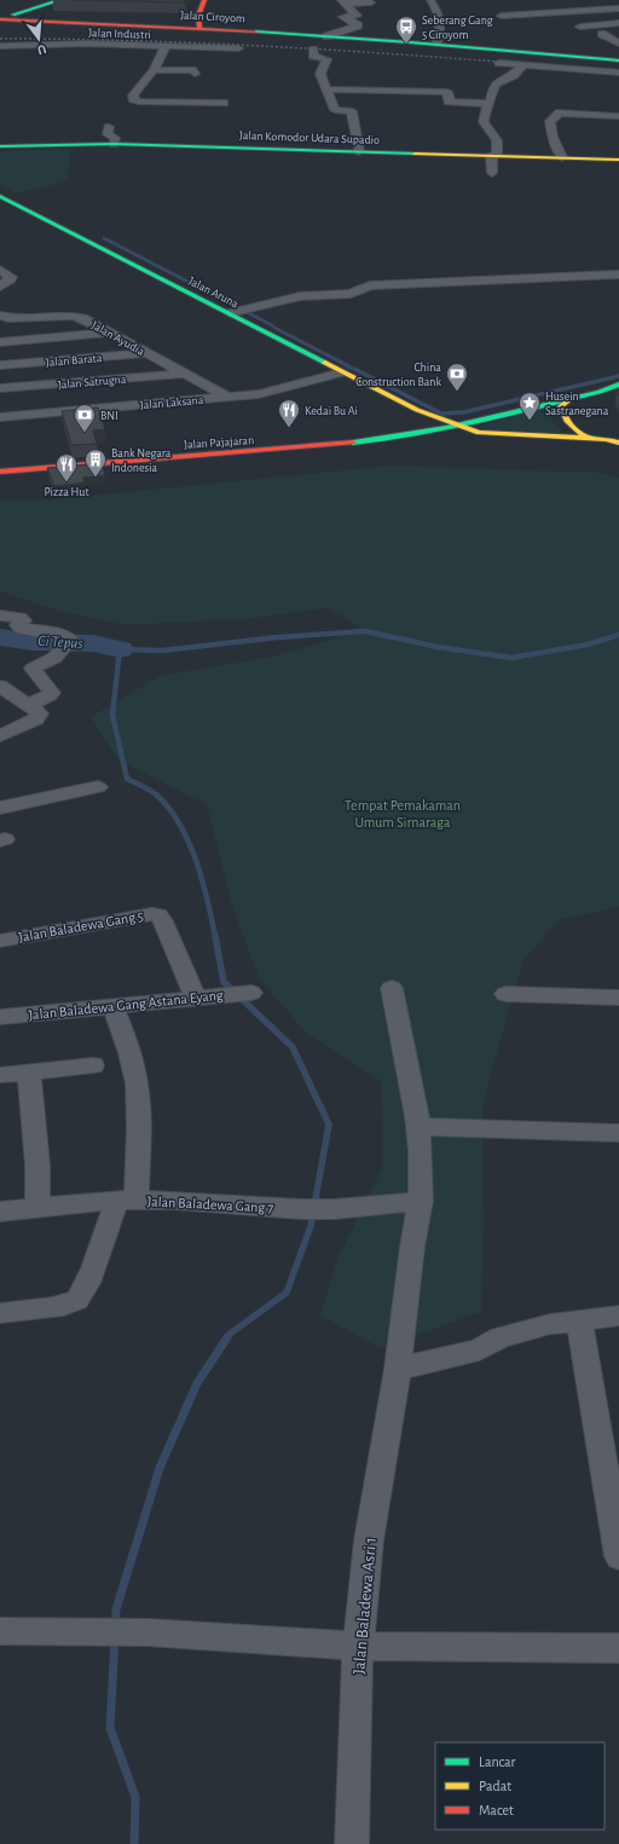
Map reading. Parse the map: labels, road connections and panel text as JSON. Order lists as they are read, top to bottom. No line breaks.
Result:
{"streets":{"main road":["Jalan Ciroyom","Jalan Komodor Udara Supadio","Jalan Aruna","Jalan Pajajaran"],"street":["Jalan Industri","Jalan Ayudia","Jalan Barata","Jalan Satrugna","Jalan Laksana","Jalan Baladewa Gang 5","Jalan Baladewa Gang Astana Eyang","Jalan Baladewa Gang 7","Jalan Baladewa Asri 1"]},"crossings":[["Jalan Aruna","Jalan Laksana"],["Jalan Aruna","Jalan Pajajaran"],["Jalan Ayudia","Jalan Barata"],["Jalan Ayudia","Jalan Satrugna"],["Jalan Ayudia","Jalan Laksana"],["Jalan Baladewa Gang 5","Jalan Baladewa Gang Astana Eyang"],["Jalan Baladewa Gang 7","Jalan Baladewa Asri 1"]],"water":["Ci Tepus"],"parks":["Tempat Pemakaman Umum Sirnaraga"],"places":{"bus stop":["Seberang Gang 5 Ciroyom"],"bank":["China Construction Bank","BNI"],"place":["Husein Sastranegana"],"restaurant":["Kedai Bu Ai","Pizza Hut"],"building":["Bank Negara Indonesia"]},"legend":["Lancar","Padat","Macet"],"north":"bottom"}
